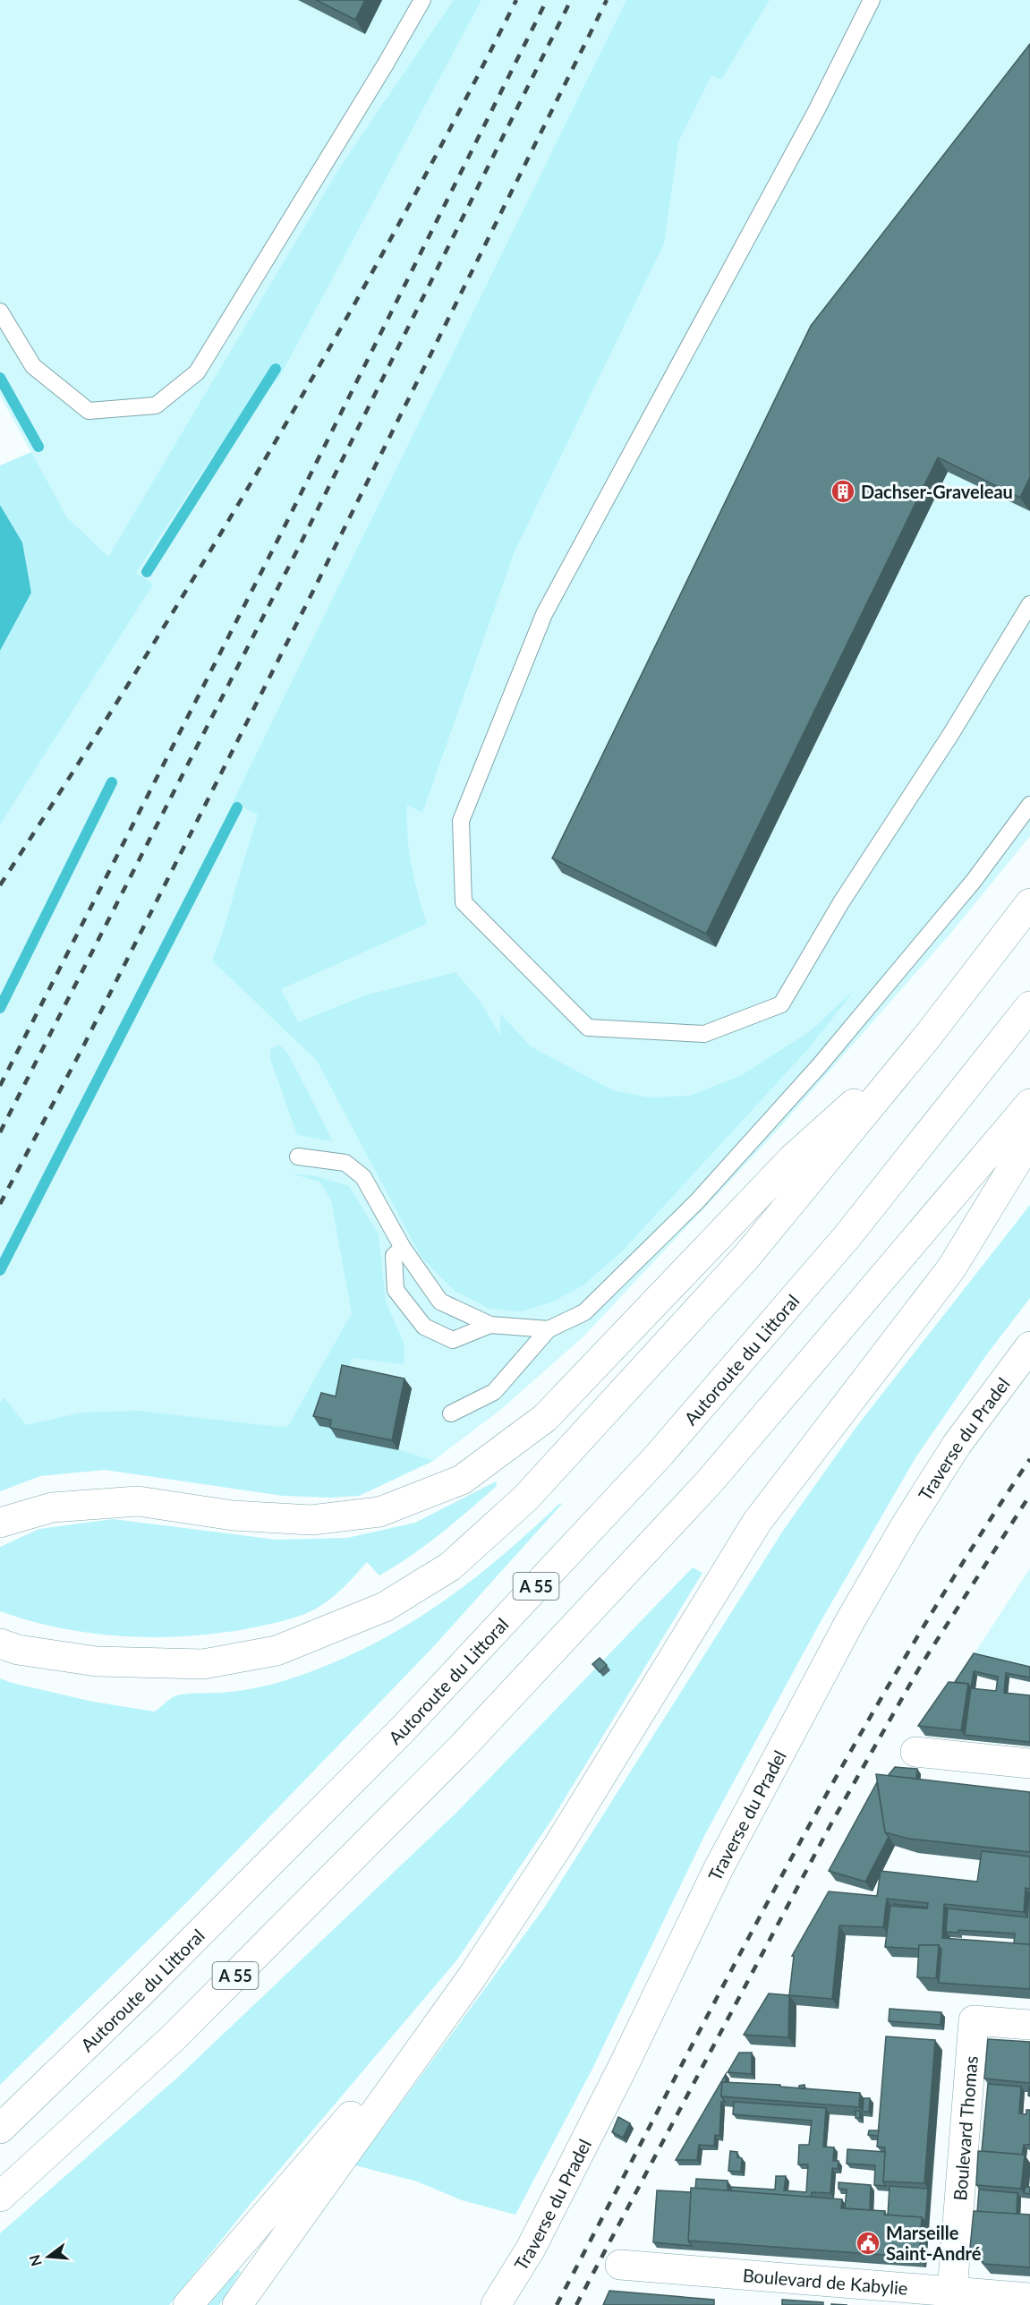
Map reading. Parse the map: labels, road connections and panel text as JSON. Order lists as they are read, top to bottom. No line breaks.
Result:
{"streets":{"main road":["Autoroute du Littoral","Traverse du Pradel","A 55","Boulevard Thomas","Boulevard de Kabylie"]},"crossings":[["Boulevard Thomas","Boulevard de Kabylie"]],"places":{"building":["Dachser-Graveleau"],"public building":["Marseille Saint-André"]},"north":"left"}
